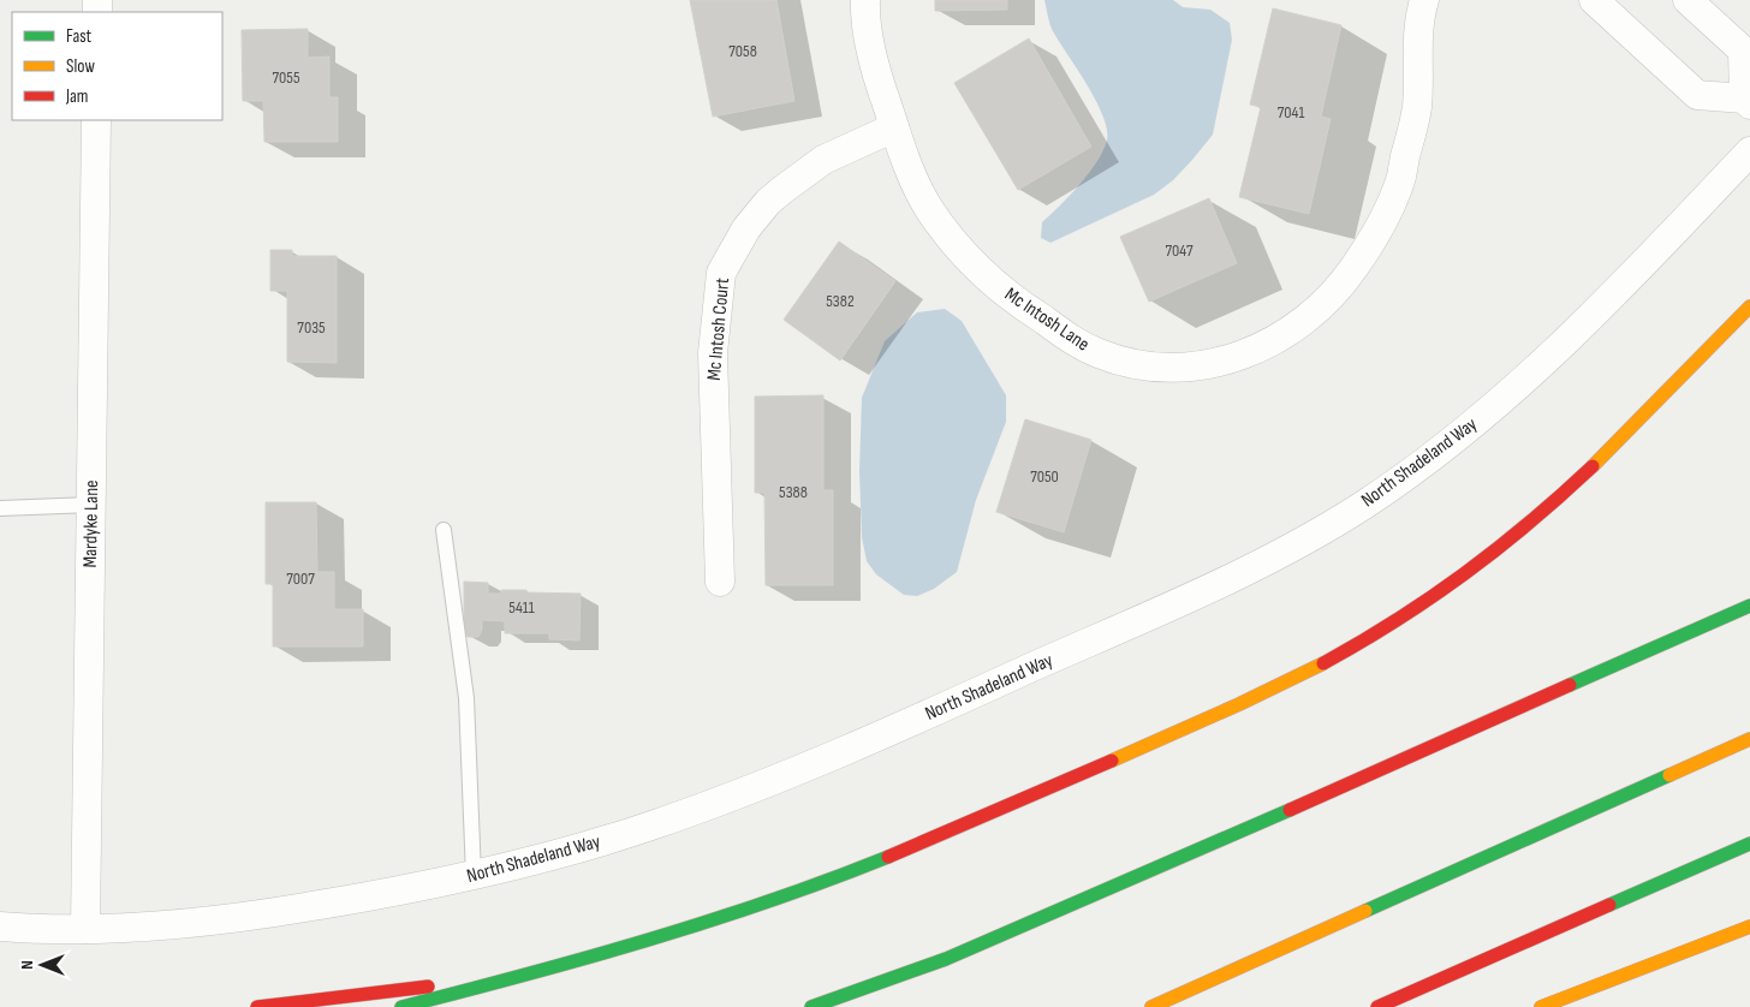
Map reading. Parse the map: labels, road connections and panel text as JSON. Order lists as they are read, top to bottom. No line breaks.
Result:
{"streets":{"street":["Mc Intosh Lane","Mc Intosh Court","North Shadeland Way","Mardyke Lane"]},"crossings":[["Mc Intosh Lane","Mc Intosh Court"],["North Shadeland Way","Mardyke Lane"]],"house_numbers":["7058","7055","7041","7047","5382","7035","7050","5388","7007","5411"],"legend":["Fast","Slow","Jam"],"north":"left"}
